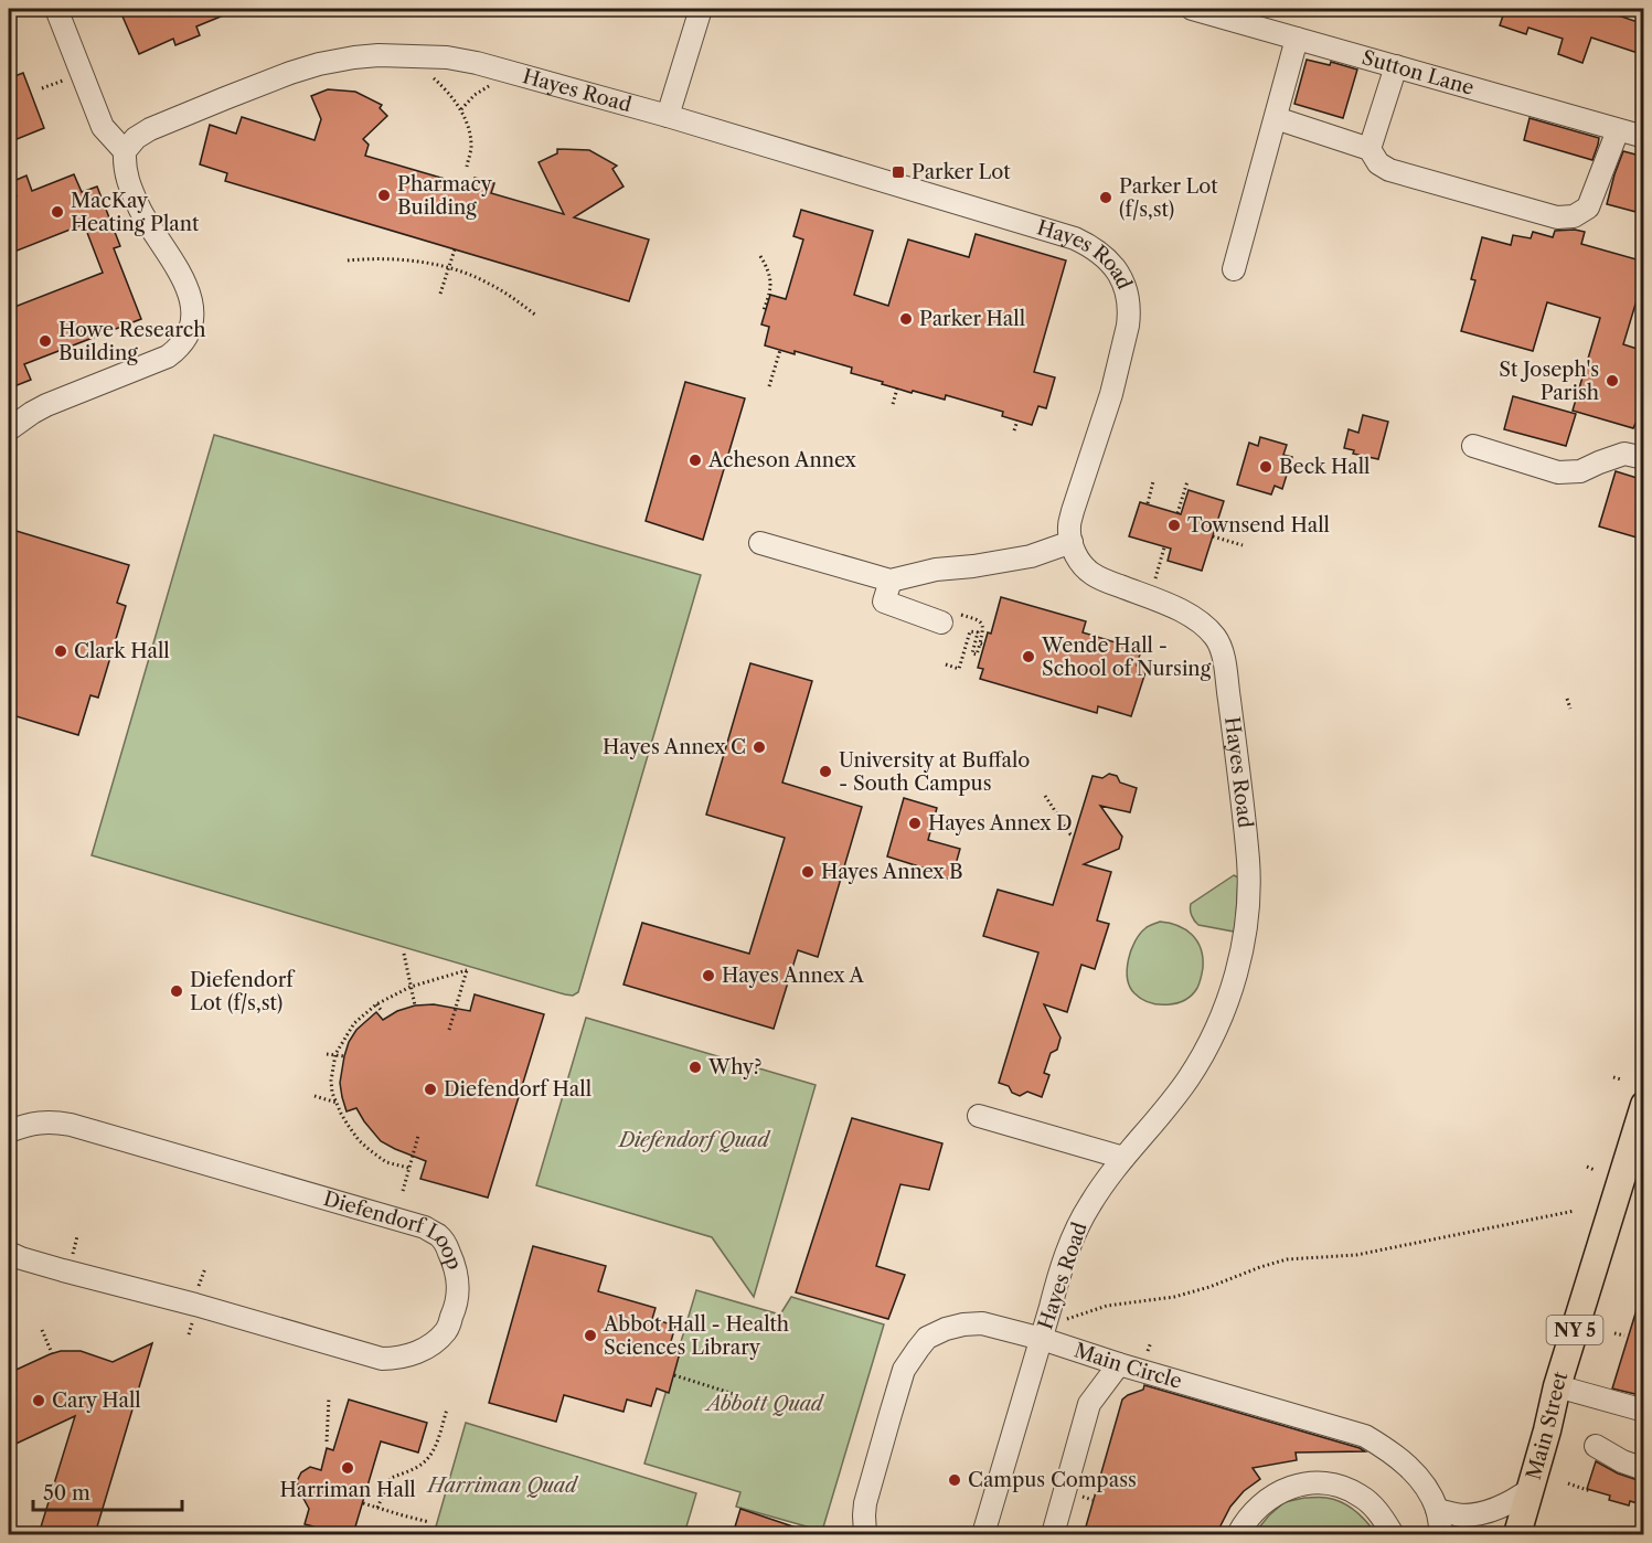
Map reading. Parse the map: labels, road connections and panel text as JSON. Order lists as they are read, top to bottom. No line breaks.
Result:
{"streets":{"main road":["NY 5","Main Street"],"street":["Sutton Lane","Hayes Road","Diefendorf Loop","Main Circle"]},"crossings":[["Hayes Road","Main Circle"]],"parks":["Diefendorf Quad","Abbott Quad","Harriman Quad"],"places":{"transit":["Parker Lot"],"other":["Pharmacy Building","Parker Lot (f/s,st)","MacKay Heating Plant","Parker Hall","Howe Research Building","St Joseph's Parish","Acheson Annex","Beck Hall","Townsend Hall","Clark Hall","Wende Hall - School of Nursing","Hayes Annex C","University at Buffalo - South Campus","Hayes Annex D","Hayes Annex B","Hayes Annex A","Diefendorf Lot (f/s,st)","Why?","Diefendorf Hall","Abbot Hall - Health Sciences Library","Cary Hall","Harriman Hall","Campus Compass"]},"scale_bar":"50 m"}
